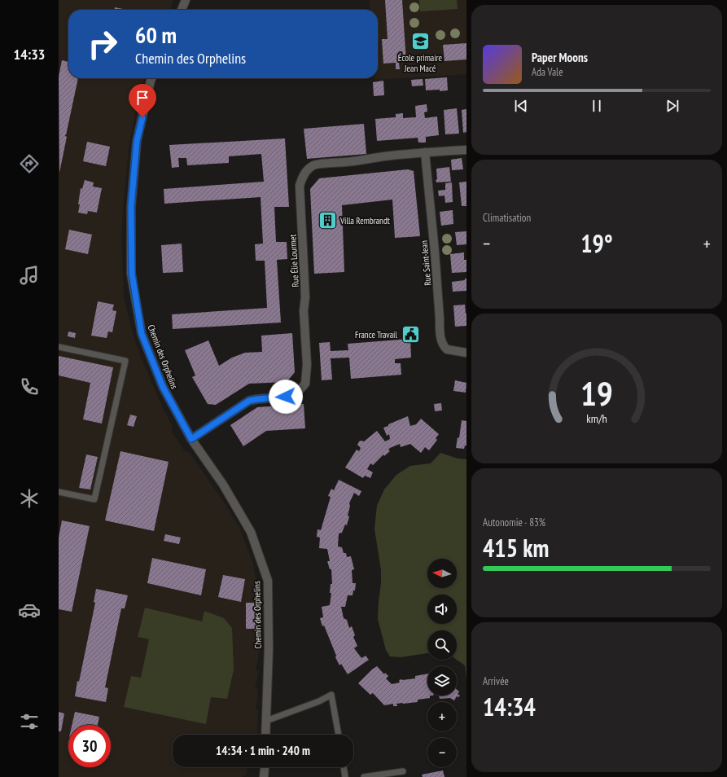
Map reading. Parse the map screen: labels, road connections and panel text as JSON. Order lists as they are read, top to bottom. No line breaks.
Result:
{"streets":{"street":["Rue Élie Lourmet","Rue Saint-Jean","Chemin des Orphelins"]},"crossings":[["Rue Élie Lourmet","Rue Saint-Jean"],["Rue Élie Lourmet","Chemin des Orphelins"]],"places":{"school or university":["École primaire Jean Macé"],"building":["Villa Rembrandt"],"public building":["France Travail"]},"north":"left","page":{"tabs":"14:33","turn":["60 m","Chemin des Orphelins"],"song":["Paper Moons","Ada Vale"],"tile":["Climatisation",["Autonomie · 83%","415 km"],["Arrivée","14:34"]],"heat":["−","19°","+"],"map_buttons":["+","−"],"limit":"30","trip":"14:34 · 1 min · 240 m","gauge":["19","km/h"]}}
